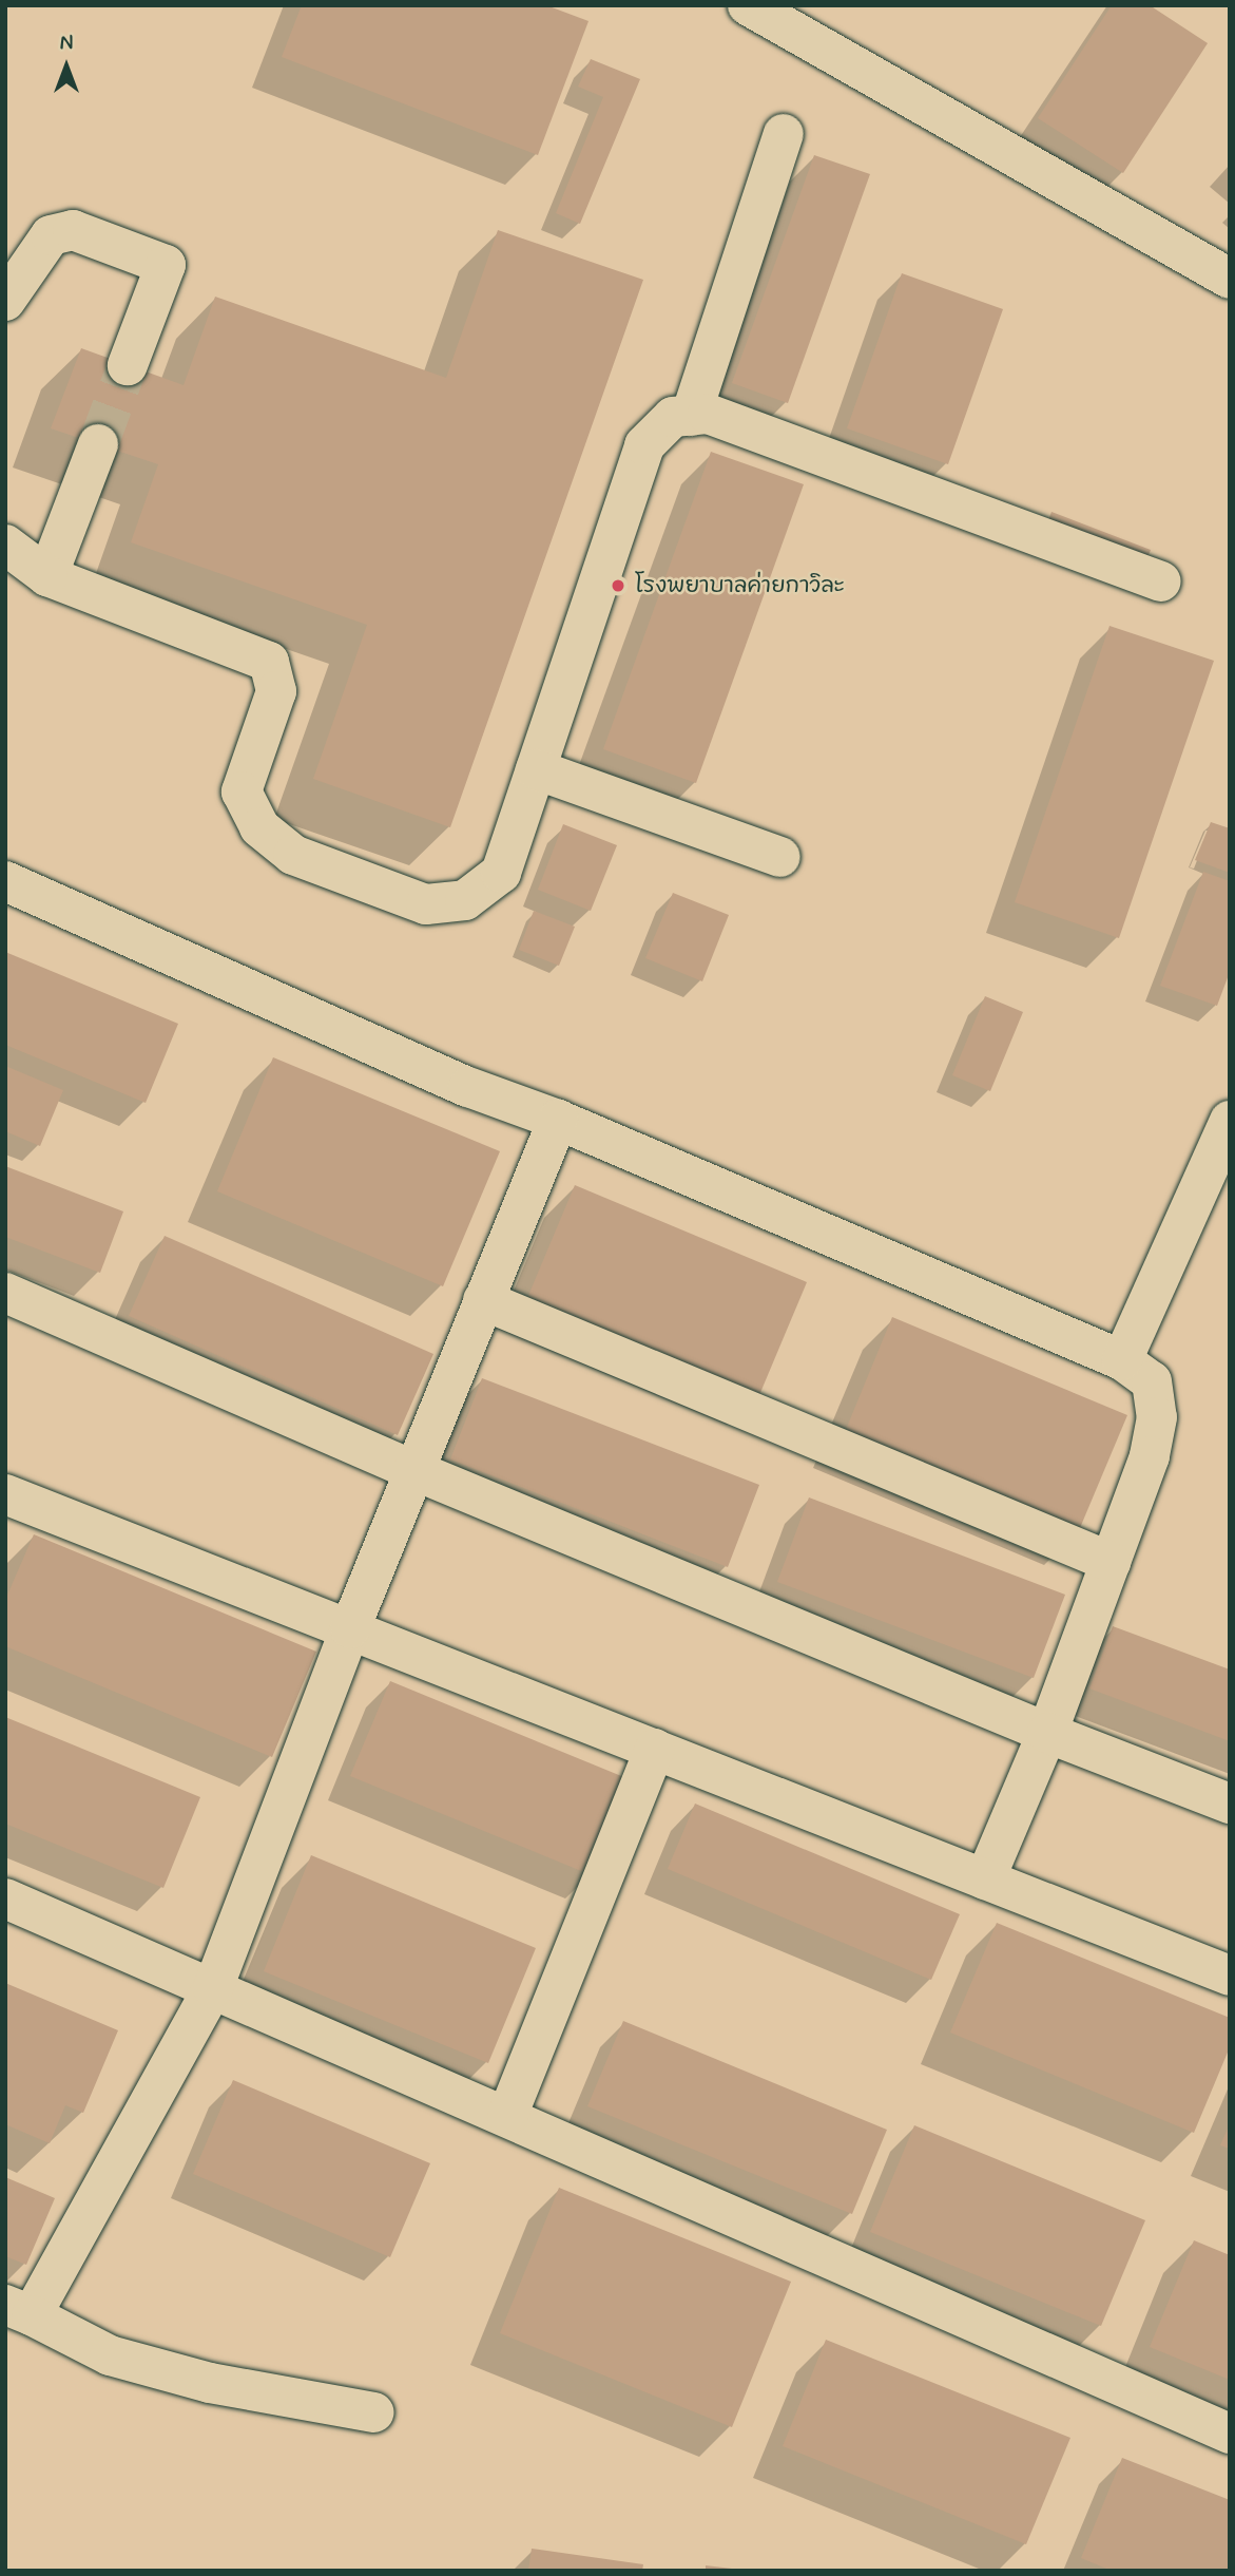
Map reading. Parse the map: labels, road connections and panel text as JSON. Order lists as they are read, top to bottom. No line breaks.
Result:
{"places":["โรงพยาบาลค่ายกาวิละ"],"north":"top"}
